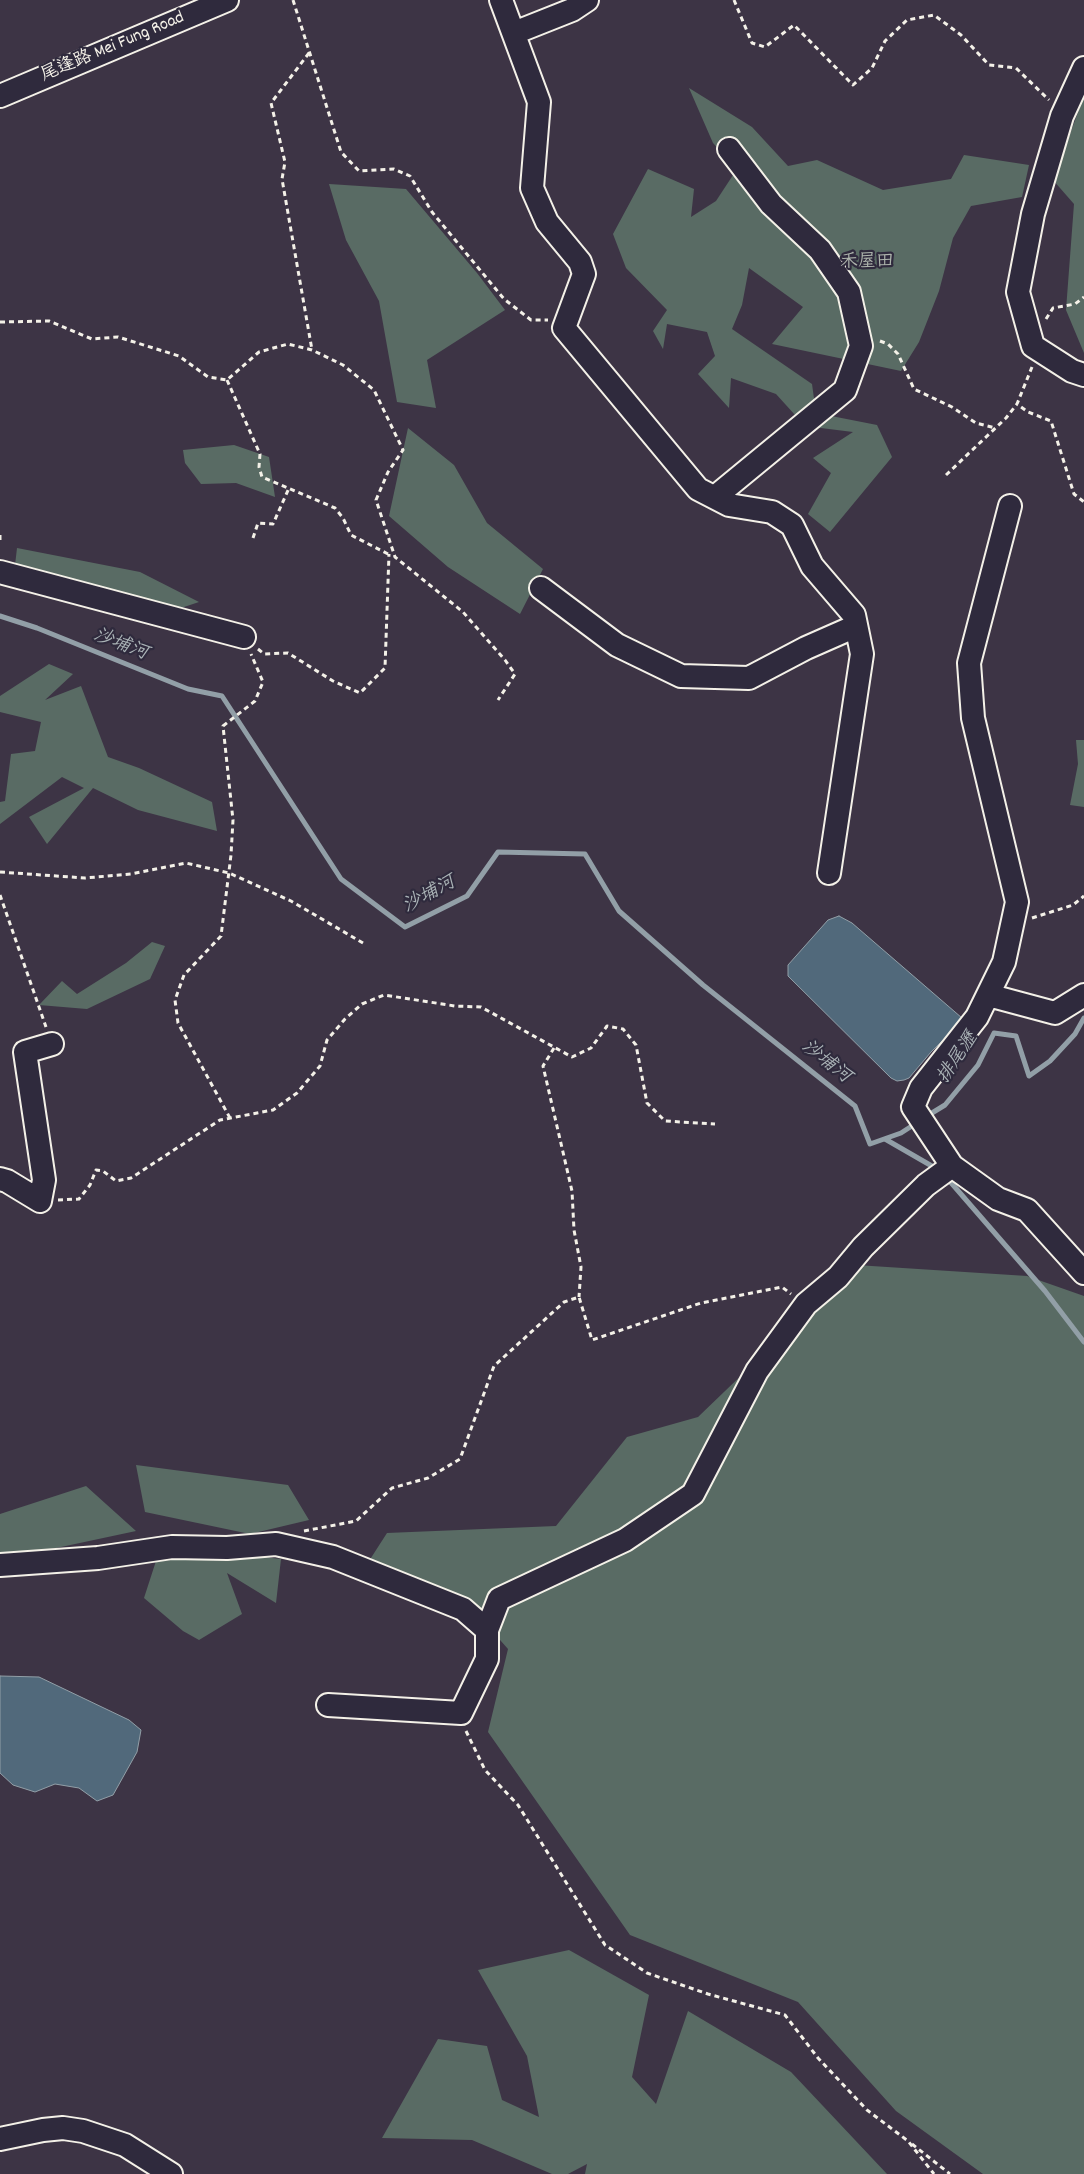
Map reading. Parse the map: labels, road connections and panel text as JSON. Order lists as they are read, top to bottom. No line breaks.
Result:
{"streets":{"street":["尾逢路 Mei Fung Road"]},"water":["沙埔河","排尾瀝"],"parks":["禾屋田"]}
